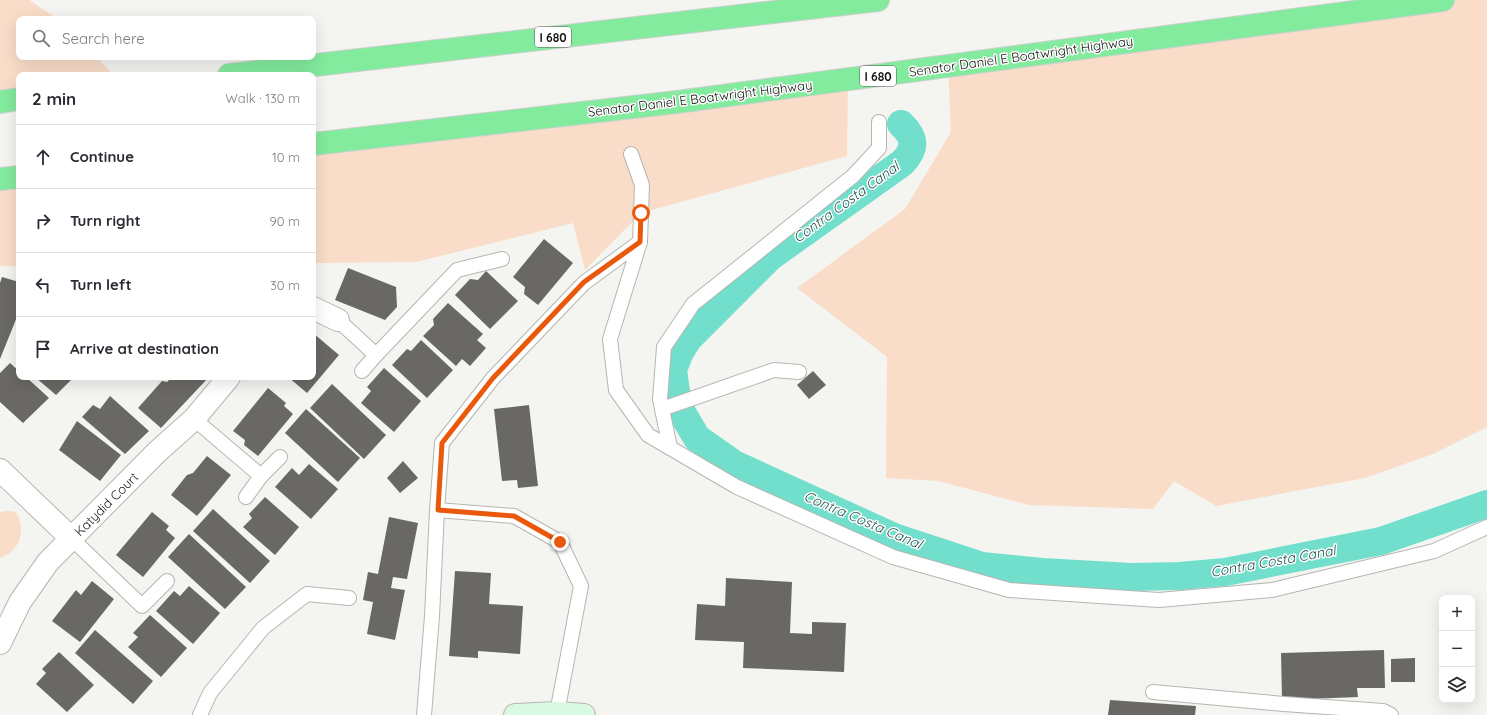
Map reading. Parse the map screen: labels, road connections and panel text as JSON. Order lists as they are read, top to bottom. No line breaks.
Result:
{"streets":{"highway":["I 680","Senator Daniel E Boatwright Highway"],"street":["Katydid Court"]},"water":["Contra Costa Canal"],"page":{"search":"Search here","heading":["2 min","Walk · 130 m"],"list":[["Continue","10 m"],["Turn right","90 m"],["Turn left","30 m"],"Arrive at destination"],"map_buttons":["+","−"]}}
